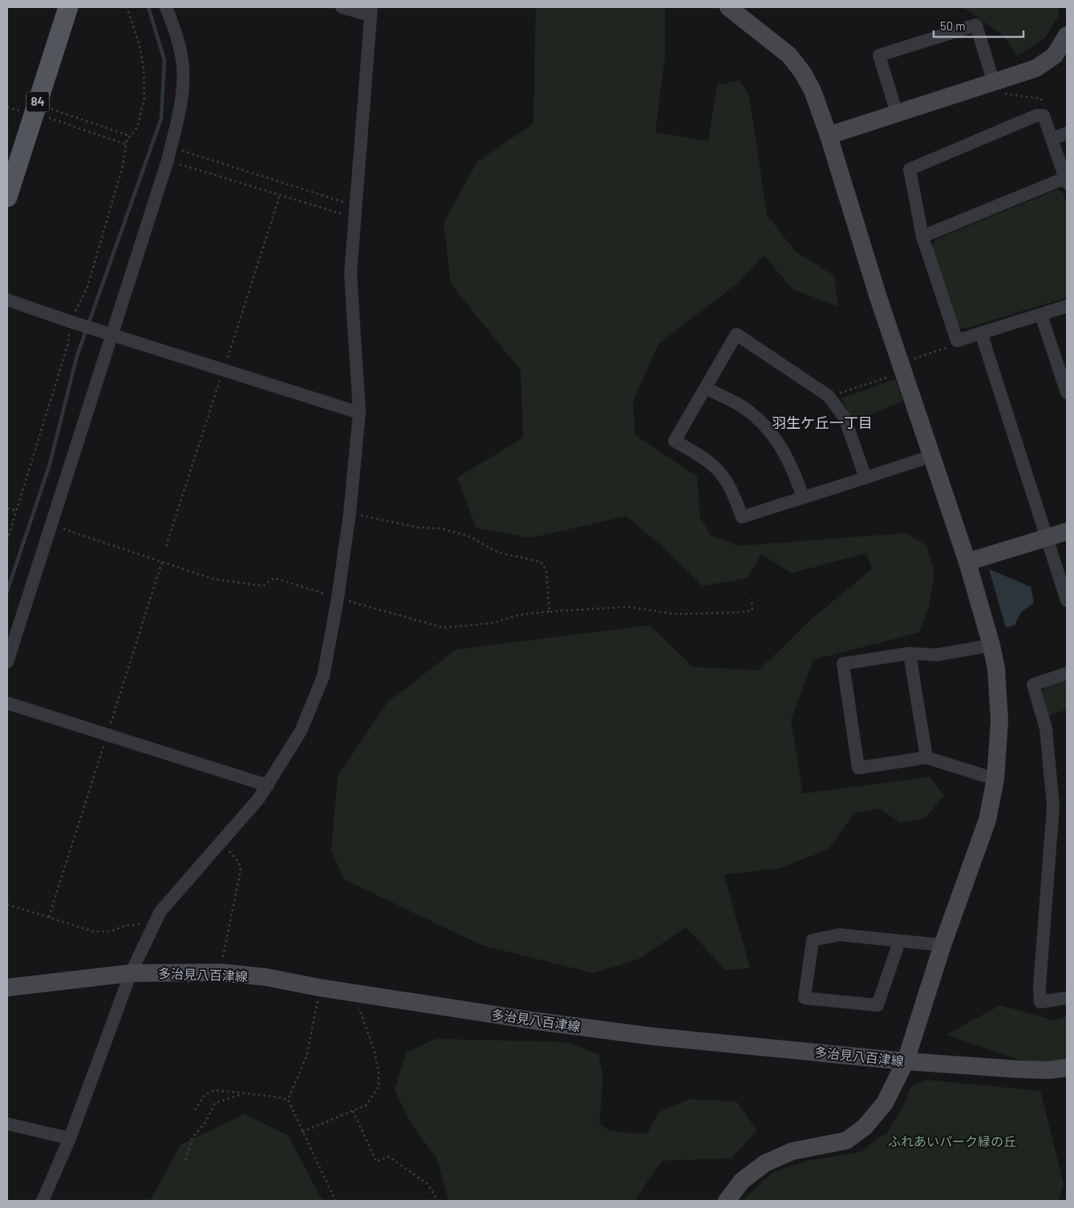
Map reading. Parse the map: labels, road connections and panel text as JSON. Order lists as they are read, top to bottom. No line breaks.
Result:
{"streets":{"main road":["84"],"street":["多治見八百津線"]},"districts":["羽生ケ丘一丁目"],"parks":["ふれあいパーク緑の丘"],"scale_bar":"50 m"}
